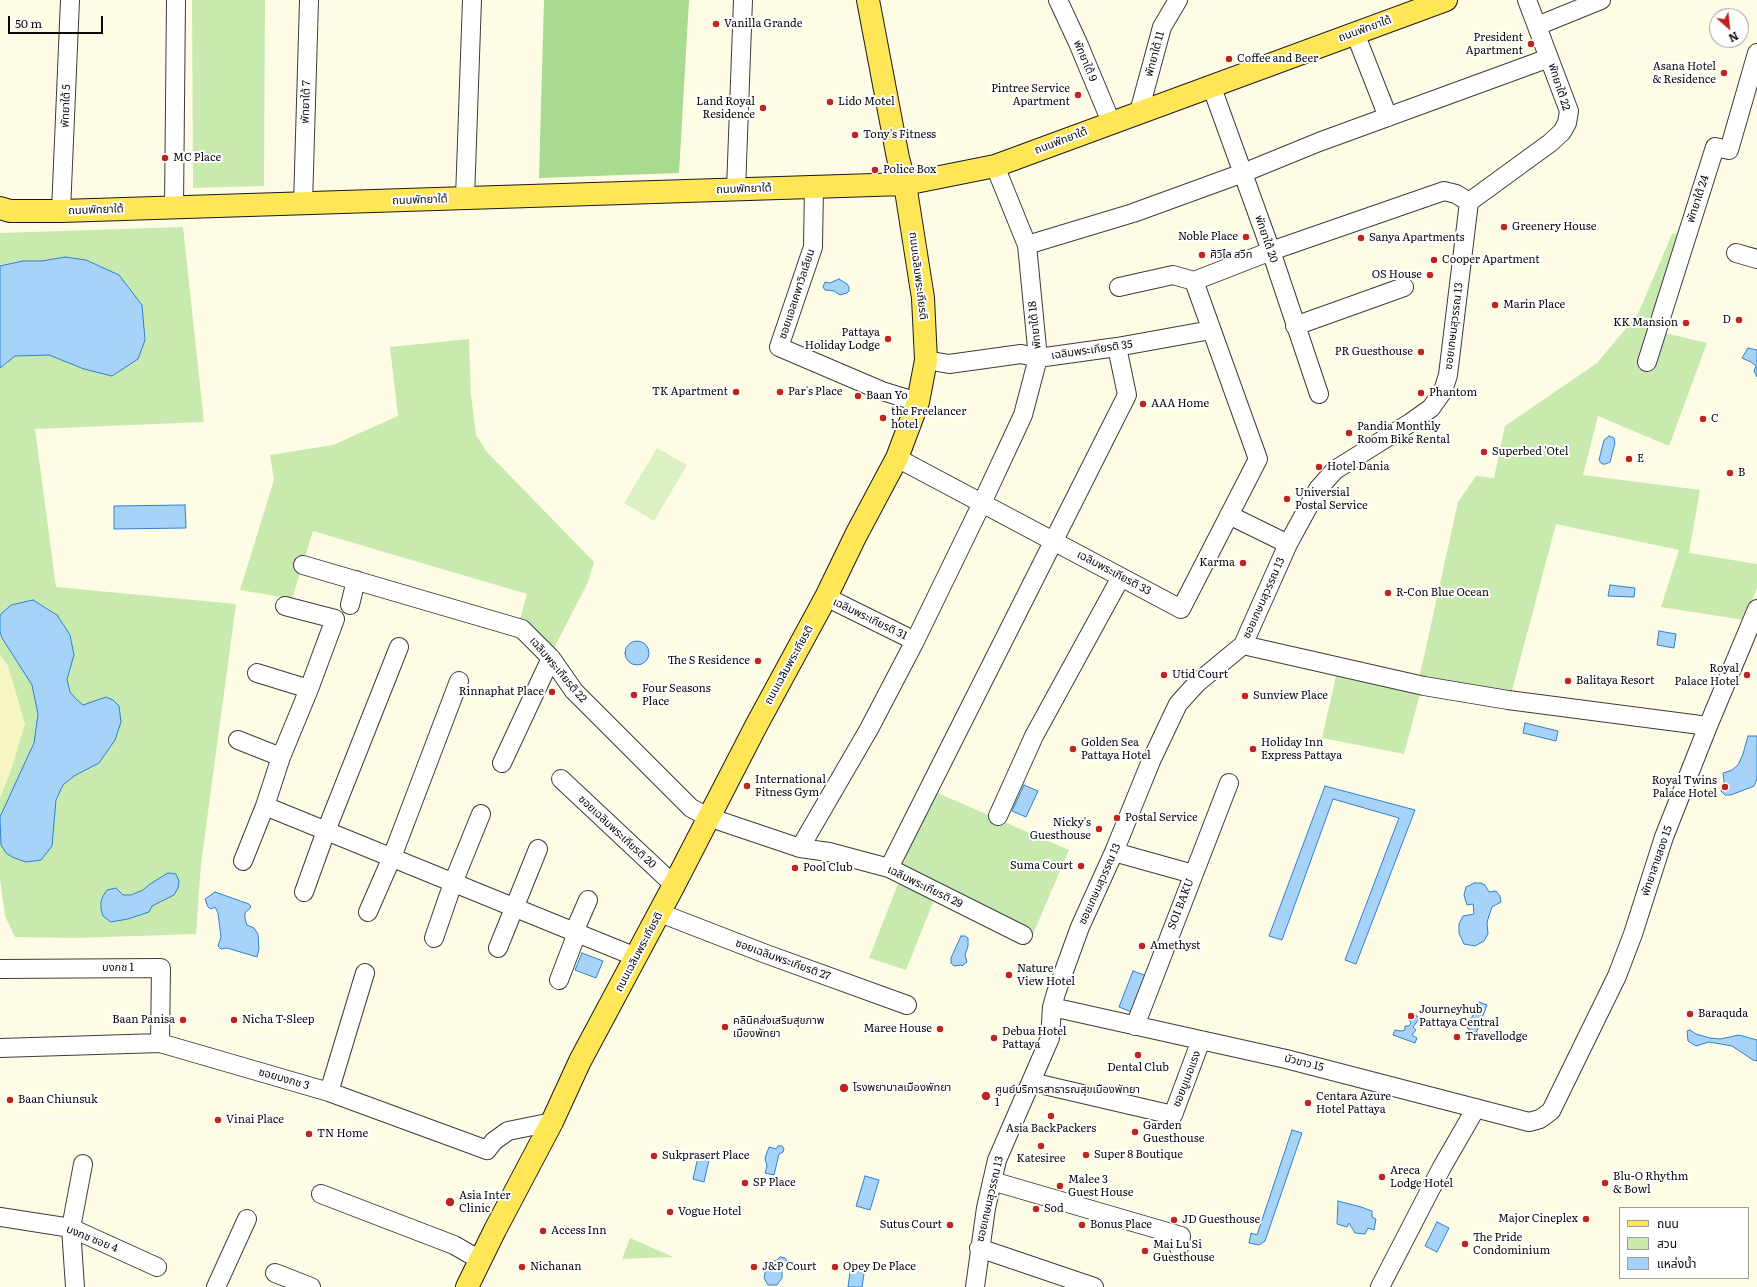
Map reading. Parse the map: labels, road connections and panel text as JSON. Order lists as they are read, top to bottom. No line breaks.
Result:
{"streets":{"main road":["ถนนพัทยาใต้","ถนนเฉลิมพระเกียรติ"],"street":["พัทยาใต้ 11","พัทยาใต้ 9","พัทยาใต้ 22","พัทยาใต้ 7","พัทยาใต้ 5","พัทยาใต้ 24","พัทยาใต้ 20","ซอยแอลเคพาวิลเลียน","พัทยาใต้ 18","ซอยเกษมสุวรรณ 13","เฉลิมพระเกียรติ 35","เฉลิมพระเกียรติ 33","เฉลิมพระเกียรติ 31","เฉลิมพระเกียรติ 22","ซอยเฉลิมพระเกียรติ 20","พัทยาสายสอง 15","เฉลิมพระเกียรติ 29","SOI BAKU","ซอยเฉลิมพระเกียรติ 27","บงกช 1","บัวขาว 15","ซอยบงกช 3","ซอยบูเมอแรง","บงกช ซอย 4"]},"crossings":[["ถนนพัทยาใต้","พัทยาใต้ 11"],["ถนนพัทยาใต้","พัทยาใต้ 9"],["ถนนพัทยาใต้","พัทยาใต้ 7"],["ถนนพัทยาใต้","พัทยาใต้ 5"],["ถนนพัทยาใต้","พัทยาใต้ 20"],["ถนนพัทยาใต้","ถนนเฉลิมพระเกียรติ"],["ถนนพัทยาใต้","ซอยแอลเคพาวิลเลียน"],["ถนนพัทยาใต้","พัทยาใต้ 18"],["พัทยาใต้ 22","ซอยเกษมสุวรรณ 13"],["ถนนเฉลิมพระเกียรติ","ซอยแอลเคพาวิลเลียน"],["ถนนเฉลิมพระเกียรติ","เฉลิมพระเกียรติ 35"],["ถนนเฉลิมพระเกียรติ","เฉลิมพระเกียรติ 33"],["ถนนเฉลิมพระเกียรติ","เฉลิมพระเกียรติ 31"],["ถนนเฉลิมพระเกียรติ","เฉลิมพระเกียรติ 22"],["ถนนเฉลิมพระเกียรติ","ซอยเฉลิมพระเกียรติ 20"],["ถนนเฉลิมพระเกียรติ","เฉลิมพระเกียรติ 29"],["ถนนเฉลิมพระเกียรติ","ซอยเฉลิมพระเกียรติ 27"],["ถนนเฉลิมพระเกียรติ","ซอยบงกช 3"],["พัทยาใต้ 18","เฉลิมพระเกียรติ 35"],["พัทยาใต้ 18","เฉลิมพระเกียรติ 33"],["พัทยาใต้ 18","เฉลิมพระเกียรติ 31"],["พัทยาใต้ 18","เฉลิมพระเกียรติ 29"],["ซอยเกษมสุวรรณ 13","บัวขาว 15"],["ซอยเกษมสุวรรณ 13","ซอยบูเมอแรง"],["เฉลิมพระเกียรติ 22","เฉลิมพระเกียรติ 29"],["พัทยาสายสอง 15","บัวขาว 15"],["SOI BAKU","บัวขาว 15"],["บงกช 1","ซอยบงกช 3"],["บัวขาว 15","ซอยบูเมอแรง"]],"places":["Vanilla Grande","President Apartment","Coffee and Beer","Asana Hotel & Residence","Pintree Service Apartment","Lido Motel","Land Royal Residence","Tony's Fitness","MC Place","Police Box","Greenery House","Noble Place","Sanya Apartments","ศิวิไล สวีท","Cooper Apartment","OS House","Marin Place","D","KK Mansion","Pattaya Holiday Lodge","PR Guesthouse","TK Apartment","Par's Place","Phantom","Baan Yo","AAA Home","the Freelancer hotel","C","Pandia Monthly Room Bike Rental","Superbed 'Otel","E","Hotel Dania","B","Universial Postal Service","Karma","R-Con Blue Ocean","The S Residence","Utid Court","Royal Palace Hotel","Balitaya Resort","Rinnaphat Place","Four Seasons Place","Sunview Place","Golden Sea Pattaya Hotel","Holiday Inn Express Pattaya","International Fitness Gym","Royal Twins Palace Hotel","Postal Service","Nicky's Guesthouse","Suma Court","Pool Club","Amethyst","Nature View Hotel","Baraquda","Journeyhub Pattaya Central","Baan Panisa","Nicha T-Sleep","คลินิคส่งเสริมสุขภาพ เมืองพัทยา","Maree House","Travellodge","Debua Hotel Pattaya","Dental Club","โรงพยาบาลเมืองพัทยา","ศูนย์บริการสาธารณสุขเมืองพัทยา 1","Baan Chiunsuk","Centara Azure Hotel Pattaya","Asia BackPackers","Vinai Place","Garden Guesthouse","TN Home","Katesiree","Super 8 Boutique","Sukprasert Place","Areca Lodge Hotel","SP Place","Blu-O Rhythm & Bowl","Malee 3 Guest House","Asia Inter Clinic","Sod","Vogue Hotel","Major Cineplex","JD Guesthouse","Sutus Court","Bonus Place","Access Inn","The Pride Condominium","Mai Lu Si Guesthouse","Nichanan","J&P Court","Opey De Place"],"legend":["ถนน","สวน","แหล่งน้ำ"],"scale_bar":"50 m","north":"bottom right"}
